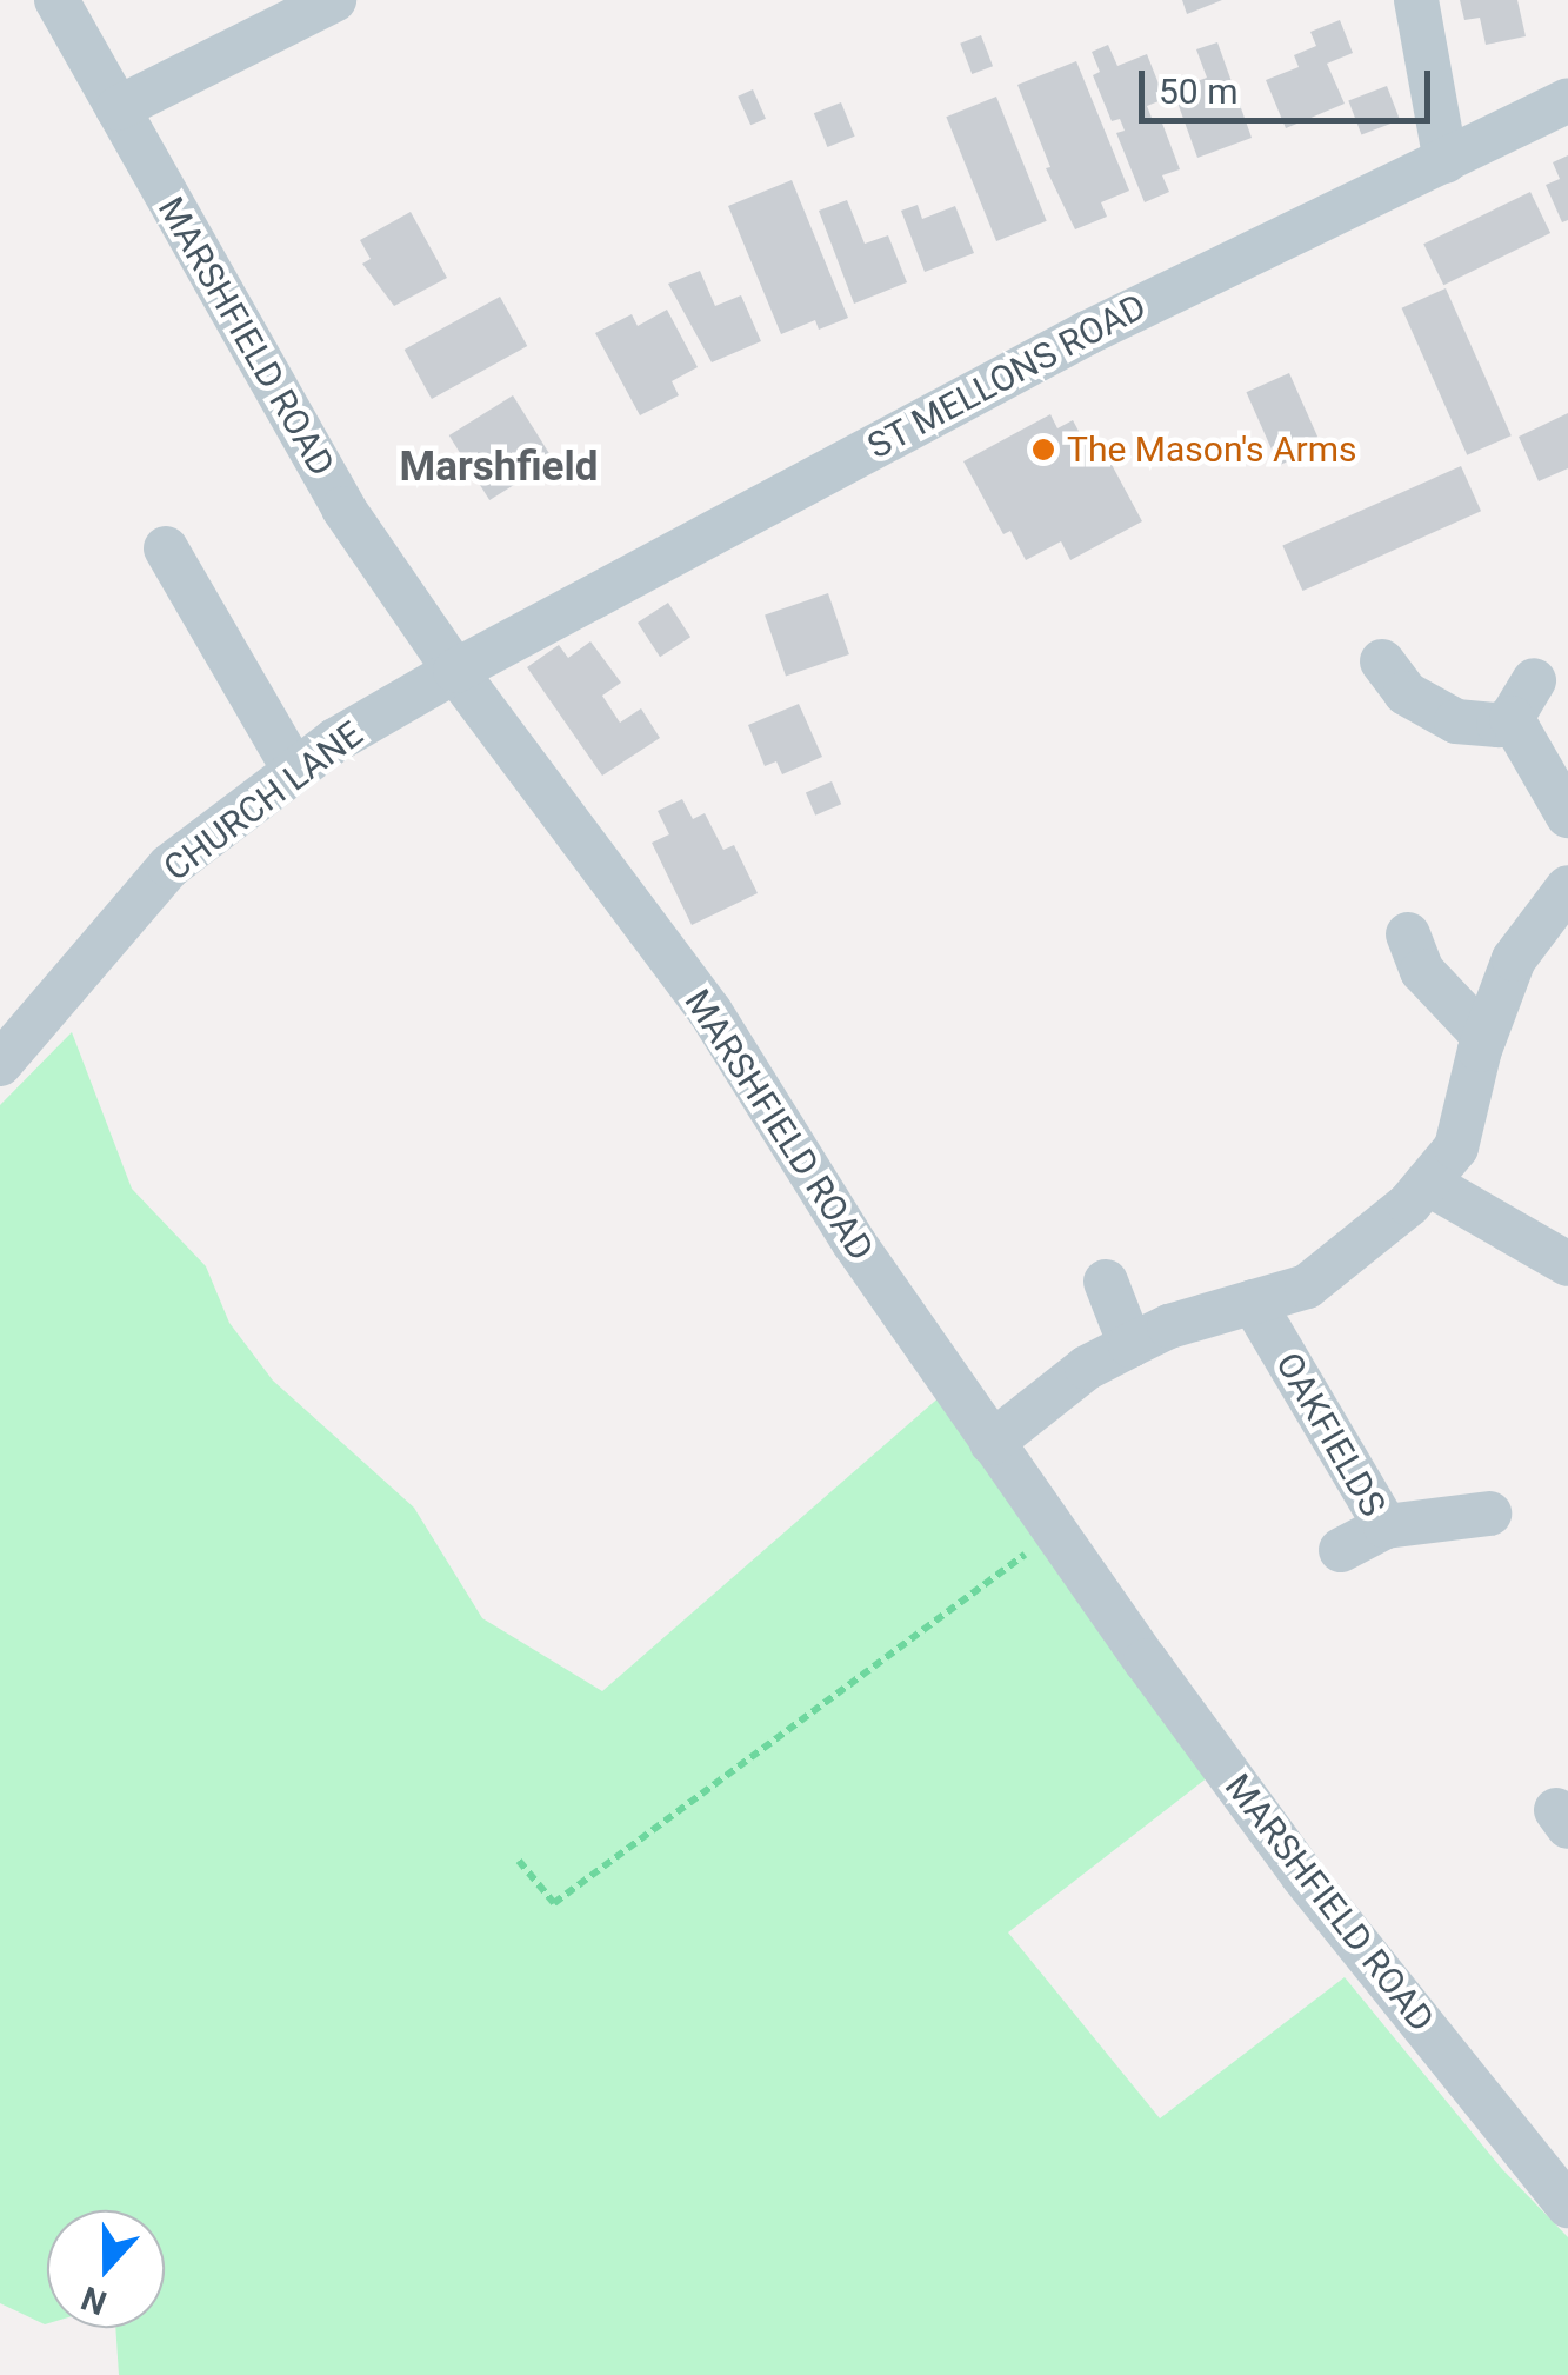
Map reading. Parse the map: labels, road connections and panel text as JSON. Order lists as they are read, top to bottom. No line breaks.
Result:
{"streets":{"street":["MARSHFIELD ROAD","ST MELLONS ROAD","CHURCH LANE","OAKFIELDS"]},"crossings":[["MARSHFIELD ROAD","ST MELLONS ROAD"],["MARSHFIELD ROAD","CHURCH LANE"],["ST MELLONS ROAD","CHURCH LANE"]],"districts":["Marshfield"],"places":["The Mason's Arms"],"scale_bar":"50 m","north":"bottom"}
